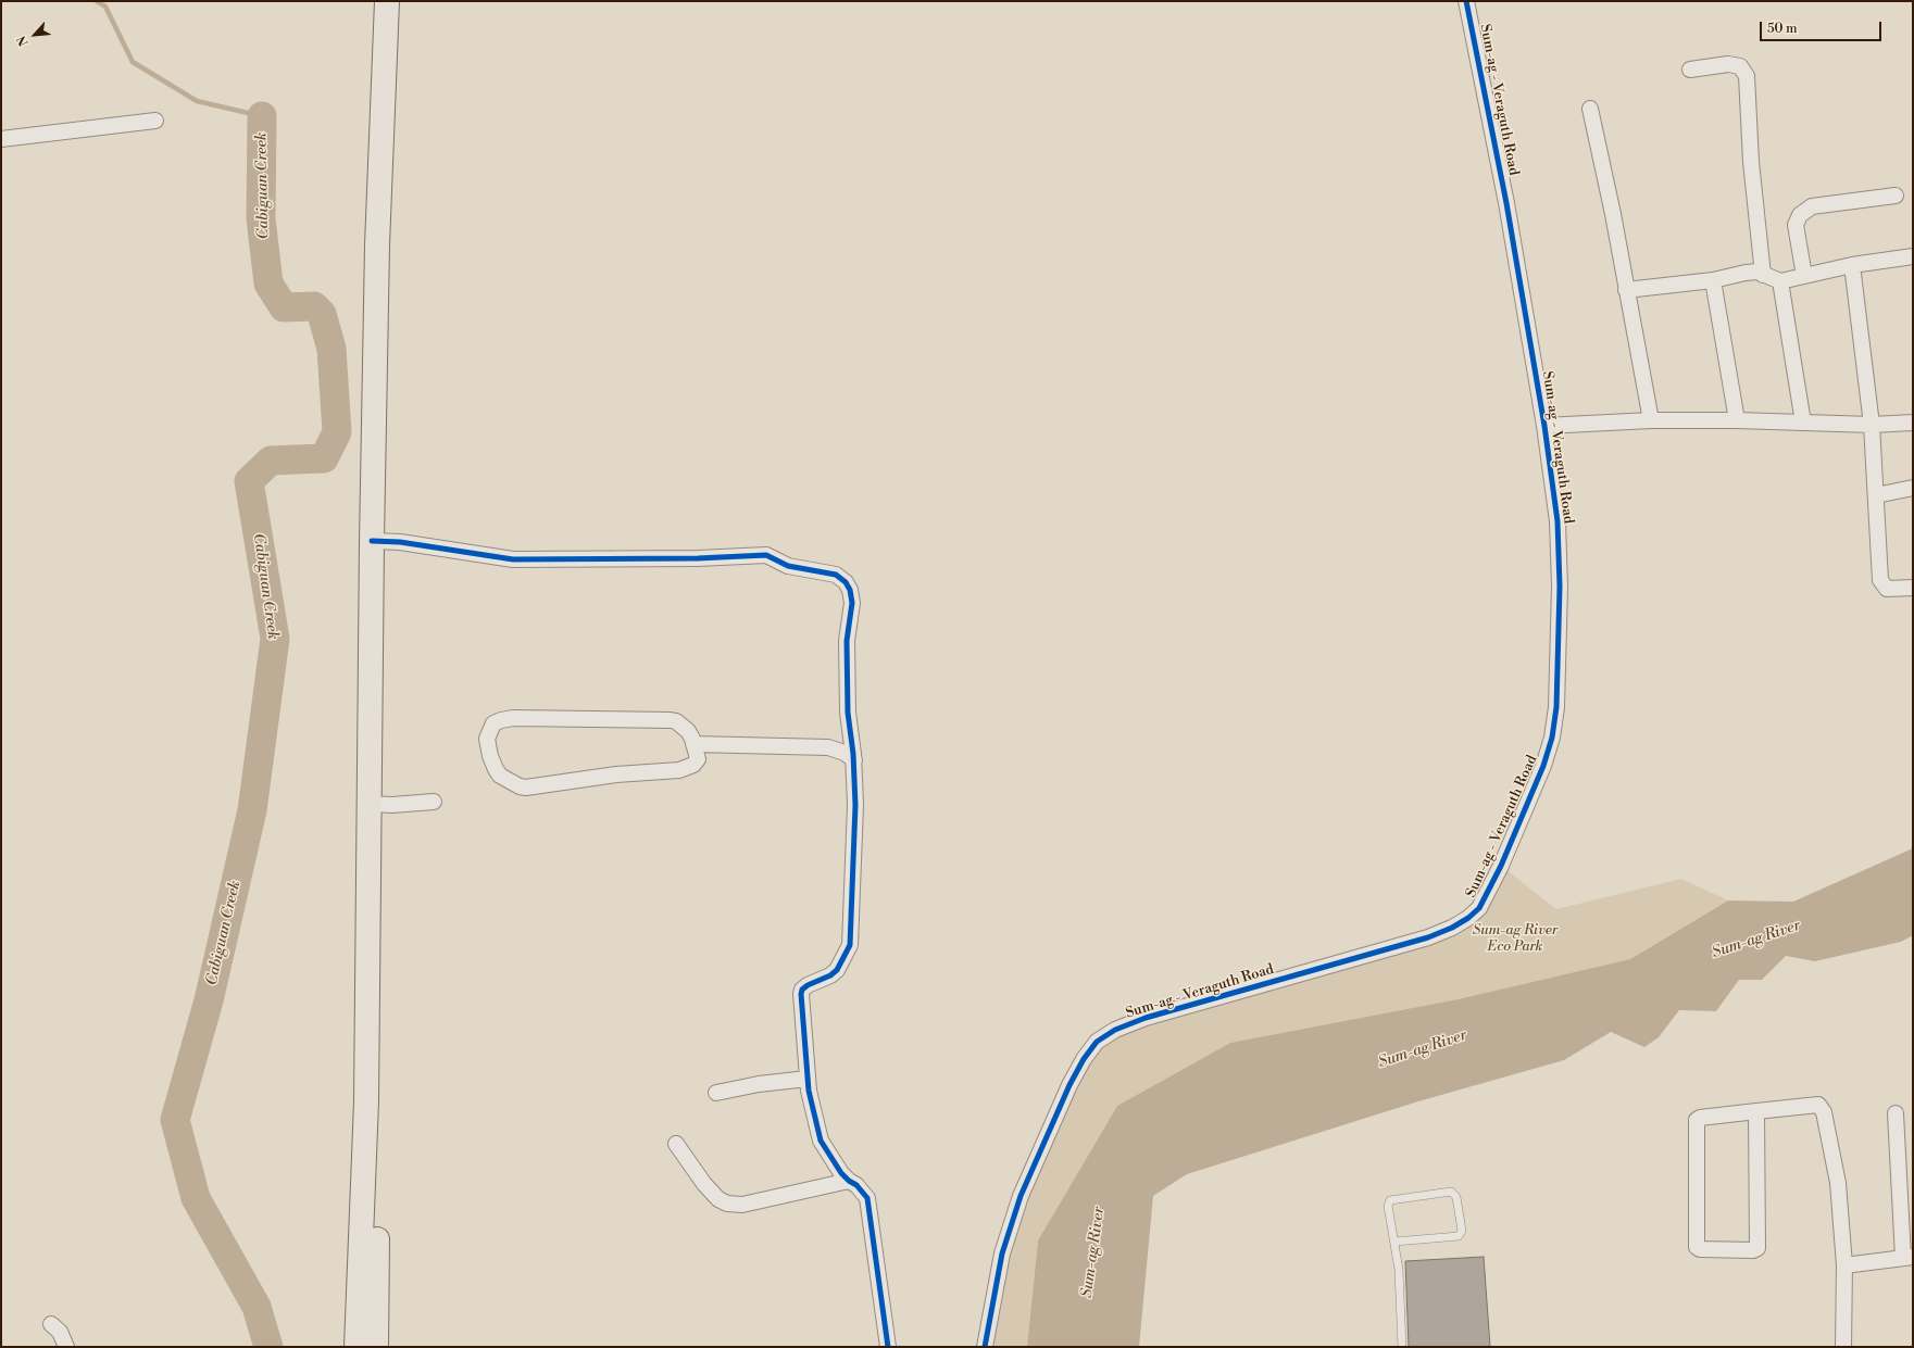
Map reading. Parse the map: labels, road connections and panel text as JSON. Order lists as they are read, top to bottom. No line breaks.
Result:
{"streets":{"street":["Sum-ag - Veraguth Road"]},"water":["Cabiguan Creek","Sum-ag River"],"parks":["Sum-ag River Eco Park"],"scale_bar":"50 m","north":"bottom left"}
